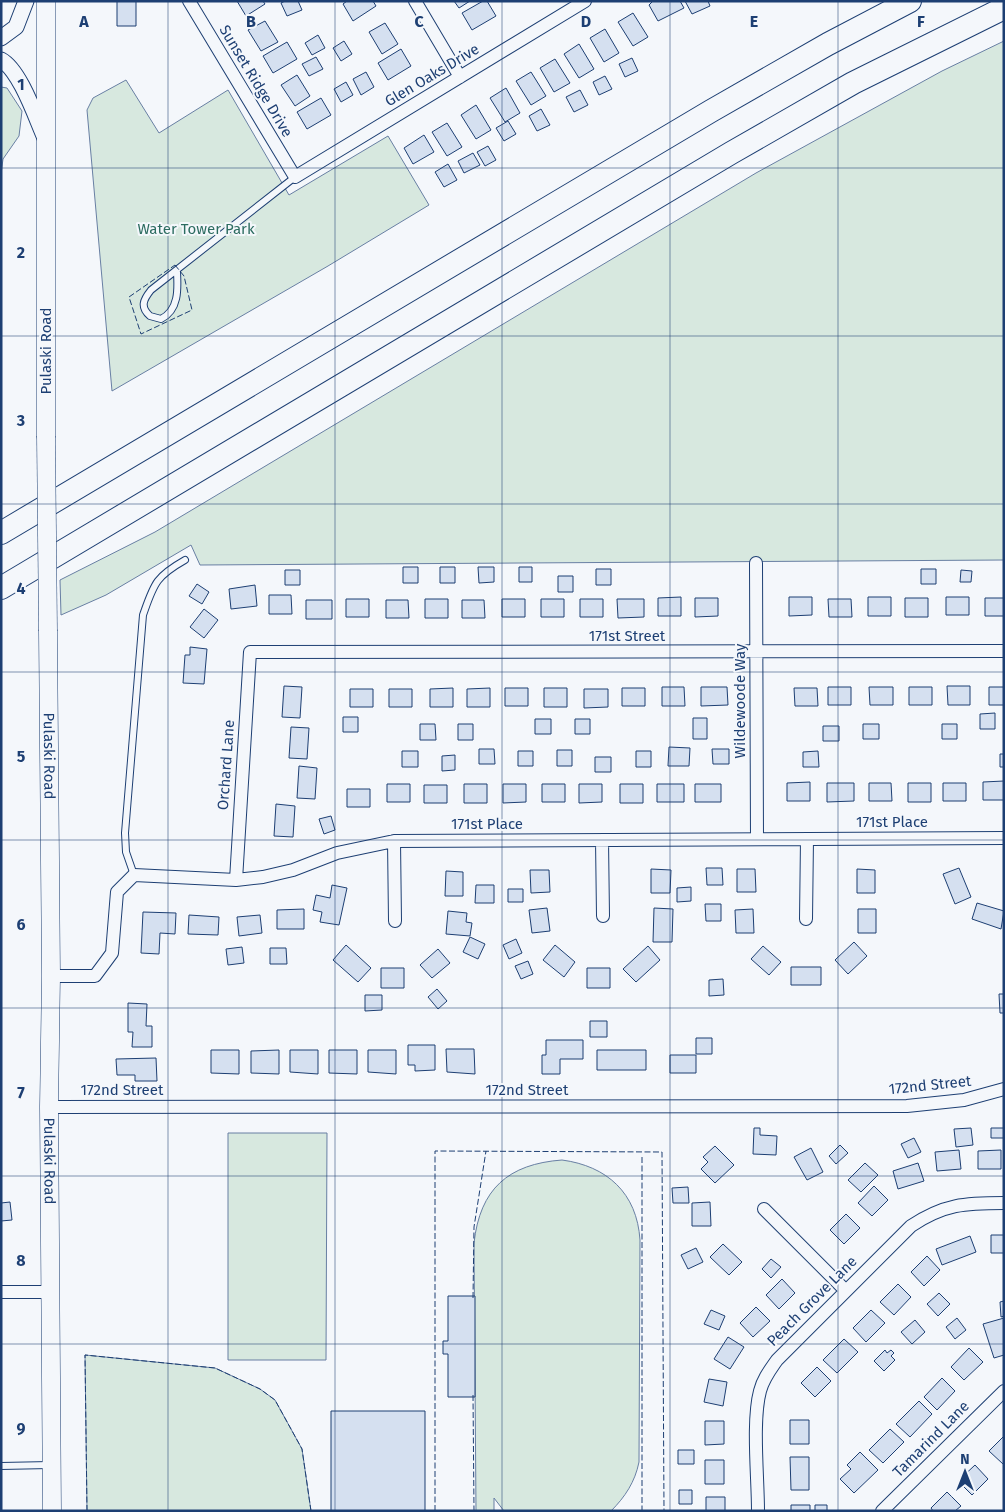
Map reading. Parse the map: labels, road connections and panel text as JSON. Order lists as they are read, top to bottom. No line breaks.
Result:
{"streets":{"main road":["Pulaski Road"],"street":["Glen Oaks Drive","Sunset Ridge Drive","171st Street","Wildewoode Way","Orchard Lane","171st Place","172nd Street","Peach Grove Lane","Tamarind Lane"]},"crossings":[["Glen Oaks Drive","Sunset Ridge Drive"],["Pulaski Road","172nd Street"],["171st Street","Wildewoode Way"],["171st Street","Orchard Lane"],["Wildewoode Way","171st Place"],["Orchard Lane","171st Place"]],"parks":["Water Tower Park"],"north":"top","grid":{"columns":["A","B","C","D","E","F"],"rows":["1","2","3","4","5","6","7","8","9"]}}
